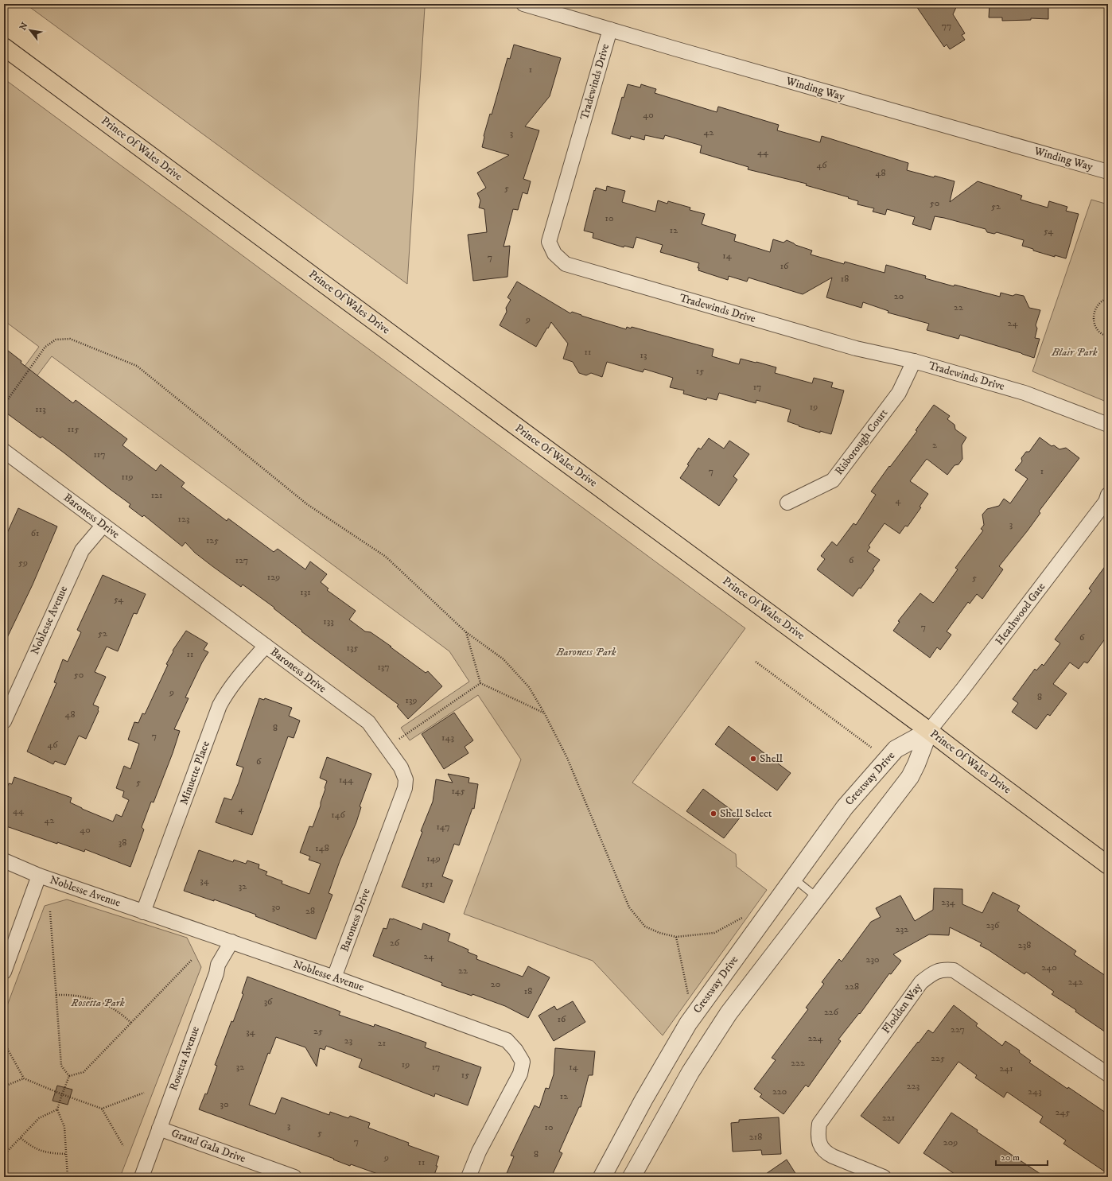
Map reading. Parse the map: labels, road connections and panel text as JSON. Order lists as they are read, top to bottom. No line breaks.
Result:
{"streets":{"main road":["Prince Of Wales Drive"],"street":["Tradewinds Drive","Winding Way","Risborough Court","Baroness Drive","Heathwood Gate","Noblesse Avenue","Minuette Place","Crestway Drive","Flodden Way","Rosetta Avenue","Grand Gala Drive"]},"crossings":[["Tradewinds Drive","Winding Way"],["Tradewinds Drive","Risborough Court"],["Prince Of Wales Drive","Heathwood Gate"],["Prince Of Wales Drive","Crestway Drive"],["Baroness Drive","Noblesse Avenue"],["Baroness Drive","Minuette Place"],["Heathwood Gate","Crestway Drive"],["Noblesse Avenue","Minuette Place"],["Noblesse Avenue","Rosetta Avenue"],["Rosetta Avenue","Grand Gala Drive"]],"parks":["Blair Park","Baroness Park","Rosetta Park"],"places":["Shell","Shell Select"],"house_numbers":["77","1","40","42","3","44","46","48","5","50","52","10","12","54","14","7","16","18","20","22","9","24","11","13","15","17","19","113","115","2","117","7","1","119","121","4","123","3","61","125","127","6","59","129","5","131","54","133","7","52","6","135","11","137","50","9","8","139","48","8","7","143","46","6","144","5","145","4","44","146","42","147","40","38","148","149","34","151","32","234","30","28","236","232","26","238","24","230","240","22","242","20","228","18","36","226","16","227","25","34","224","23","21","225","222","19","32","17","14","241","15","223","220","243","12","30","245","221","3","10","5","218","7","209","8","9","11"],"scale_bar":"20 m","north":"top left"}
